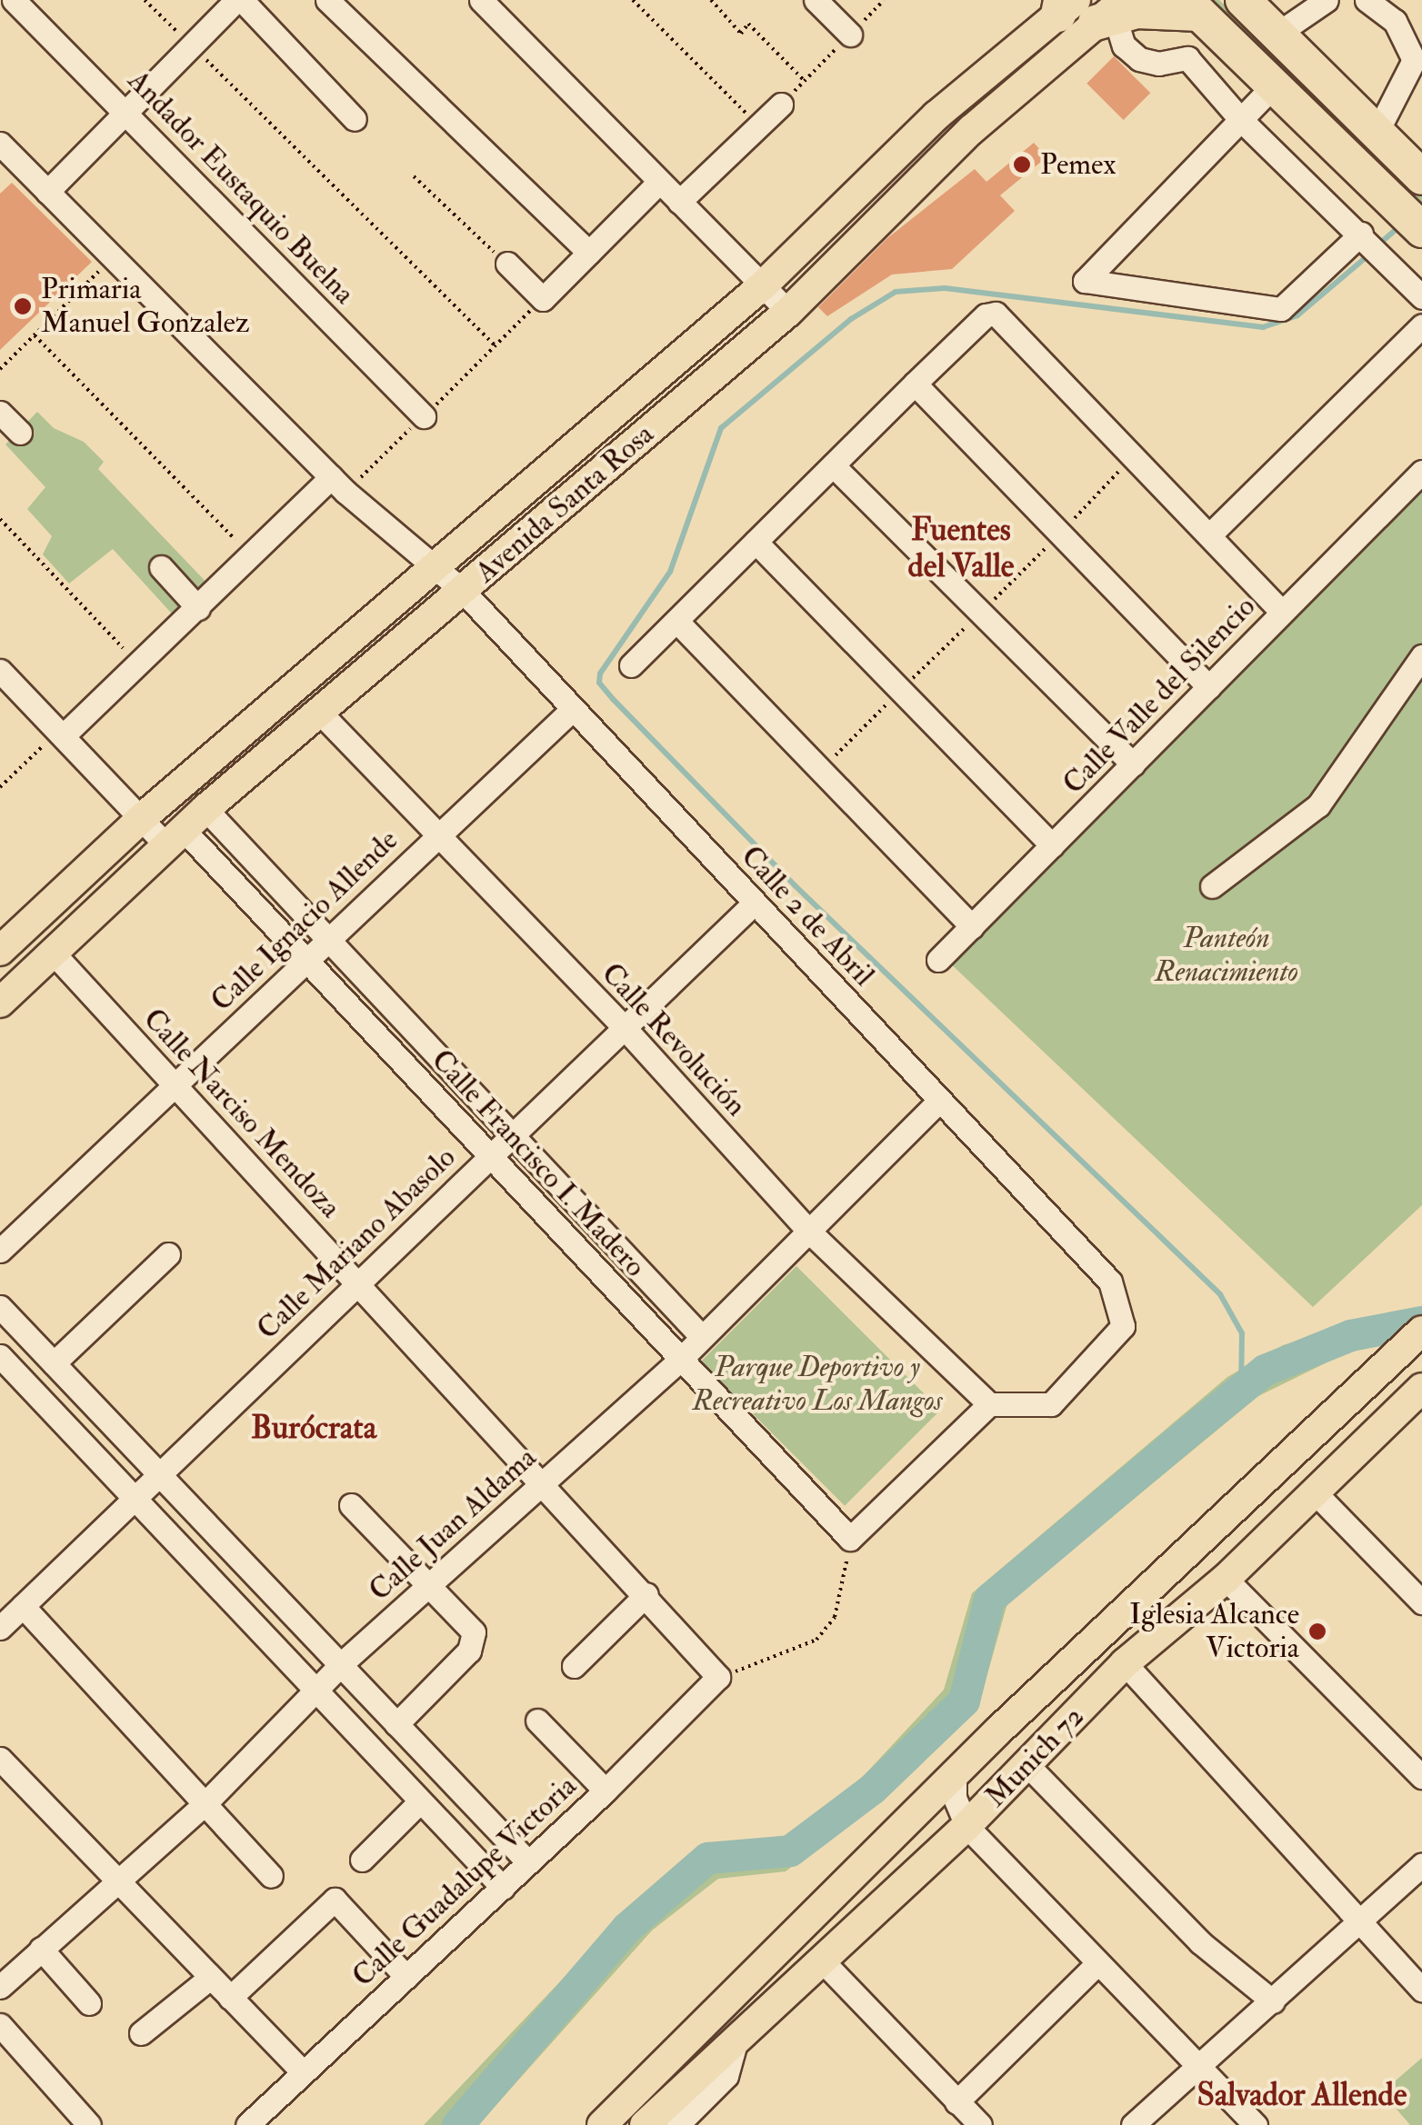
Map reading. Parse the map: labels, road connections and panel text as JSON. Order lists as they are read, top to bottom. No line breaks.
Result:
{"streets":{"main road":["Avenida Santa Rosa","Munich 72"],"street":["Andador Eustaquio Buelna","Calle Valle del Silencio","Calle 2 de Abril","Calle Ignacio Allende","Calle Revolución","Calle Narciso Mendoza","Calle Francisco I. Madero","Calle Mariano Abasolo","Calle Juan Aldama","Calle Guadalupe Victoria"]},"crossings":[["Avenida Santa Rosa","Calle 2 de Abril"],["Avenida Santa Rosa","Calle Revolución"],["Avenida Santa Rosa","Calle Narciso Mendoza"],["Avenida Santa Rosa","Calle Francisco I. Madero"],["Calle 2 de Abril","Calle Ignacio Allende"],["Calle 2 de Abril","Calle Revolución"],["Calle 2 de Abril","Calle Mariano Abasolo"],["Calle 2 de Abril","Calle Juan Aldama"],["Calle Ignacio Allende","Calle Revolución"],["Calle Ignacio Allende","Calle Narciso Mendoza"],["Calle Ignacio Allende","Calle Francisco I. Madero"],["Calle Revolución","Calle Mariano Abasolo"],["Calle Revolución","Calle Juan Aldama"],["Calle Narciso Mendoza","Calle Mariano Abasolo"],["Calle Narciso Mendoza","Calle Juan Aldama"],["Calle Narciso Mendoza","Calle Guadalupe Victoria"],["Calle Francisco I. Madero","Calle Mariano Abasolo"],["Calle Francisco I. Madero","Calle Juan Aldama"]],"districts":["Fuentes del Valle","Burócrata","Salvador Allende"],"parks":["Panteón Renacimiento","Parque Deportivo y Recreativo Los Mangos"],"places":["Pemex","Primaria Manuel Gonzalez","Iglesia Alcance Victoria"]}
